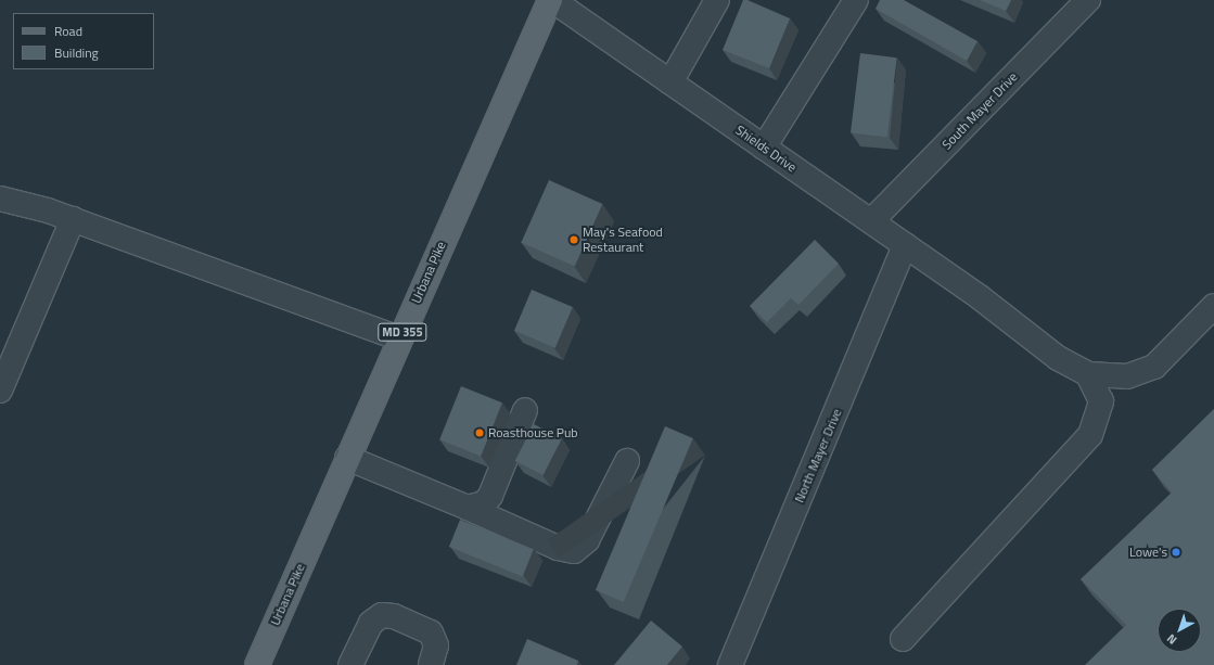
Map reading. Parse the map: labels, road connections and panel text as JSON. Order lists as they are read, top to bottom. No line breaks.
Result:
{"streets":{"main road":["Urbana Pike","MD 355"],"street":["South Mayer Drive","Shields Drive","North Mayer Drive"]},"crossings":[["South Mayer Drive","Shields Drive"],["Shields Drive","Urbana Pike"],["Shields Drive","North Mayer Drive"]],"places":["May's Seafood Restaurant","Roasthouse Pub","Lowe's"],"legend":["Road","Building"],"north":"bottom left"}
